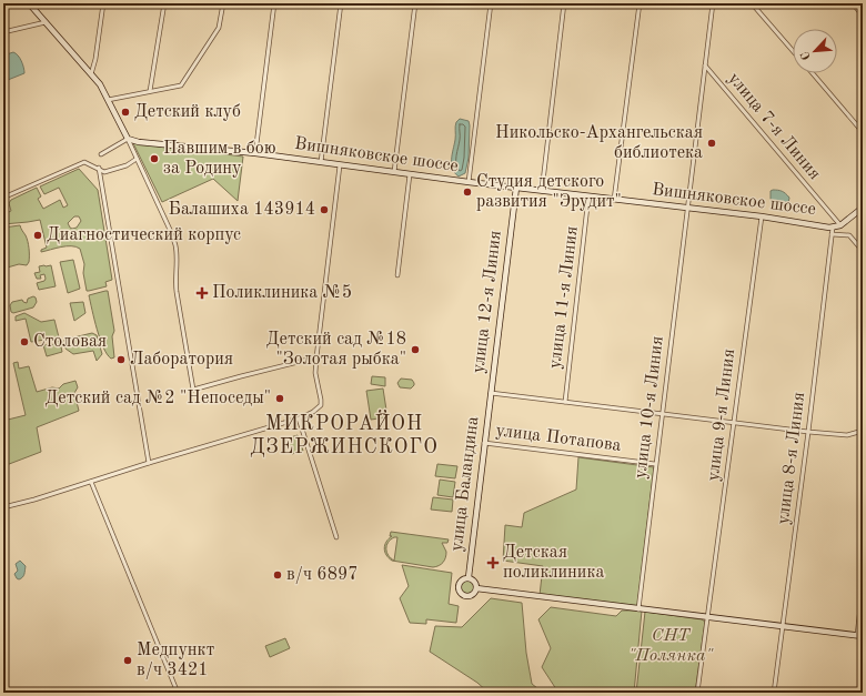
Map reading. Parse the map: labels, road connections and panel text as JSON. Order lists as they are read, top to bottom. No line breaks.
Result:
{"streets":{"street":["улица 7-я Линия","Вишняковское шоссе","улица 11-я Линия","улица 12-я Линия","улица 10-я Линия","улица 9-я Линия","улица Потапова","улица 8-я Линия","улица Баландина"]},"crossings":[["улица 7-я Линия","Вишняковское шоссе"],["Вишняковское шоссе","улица 11-я Линия"],["Вишняковское шоссе","улица 12-я Линия"],["Вишняковское шоссе","улица 10-я Линия"],["Вишняковское шоссе","улица 9-я Линия"],["Вишняковское шоссе","улица 8-я Линия"],["улица 12-я Линия","улица Баландина"],["улица 10-я Линия","улица Потапова"],["улица Потапова","улица Баландина"]],"districts":["МИКРОРАЙОН ДЗЕРЖИНСКОГО"],"parks":["СНТ \"Полянка\""],"places":{"other":["Детский клуб","Никольско-Архангельская библиотека","Павшим в бою за Родину","Студия детского развития \"Эрудит\"","Балашиха 143914","Диагностический корпус","Столовая","Детский сад №18 \"Золотая рыбка\"","Лаборатория","Детский сад №2 \"Непоседы\"","в/ч 6897","Медпункт в/ч 3421"],"health":["Поликлиника №5","Детская поликлиника"]},"north":"bottom left"}
